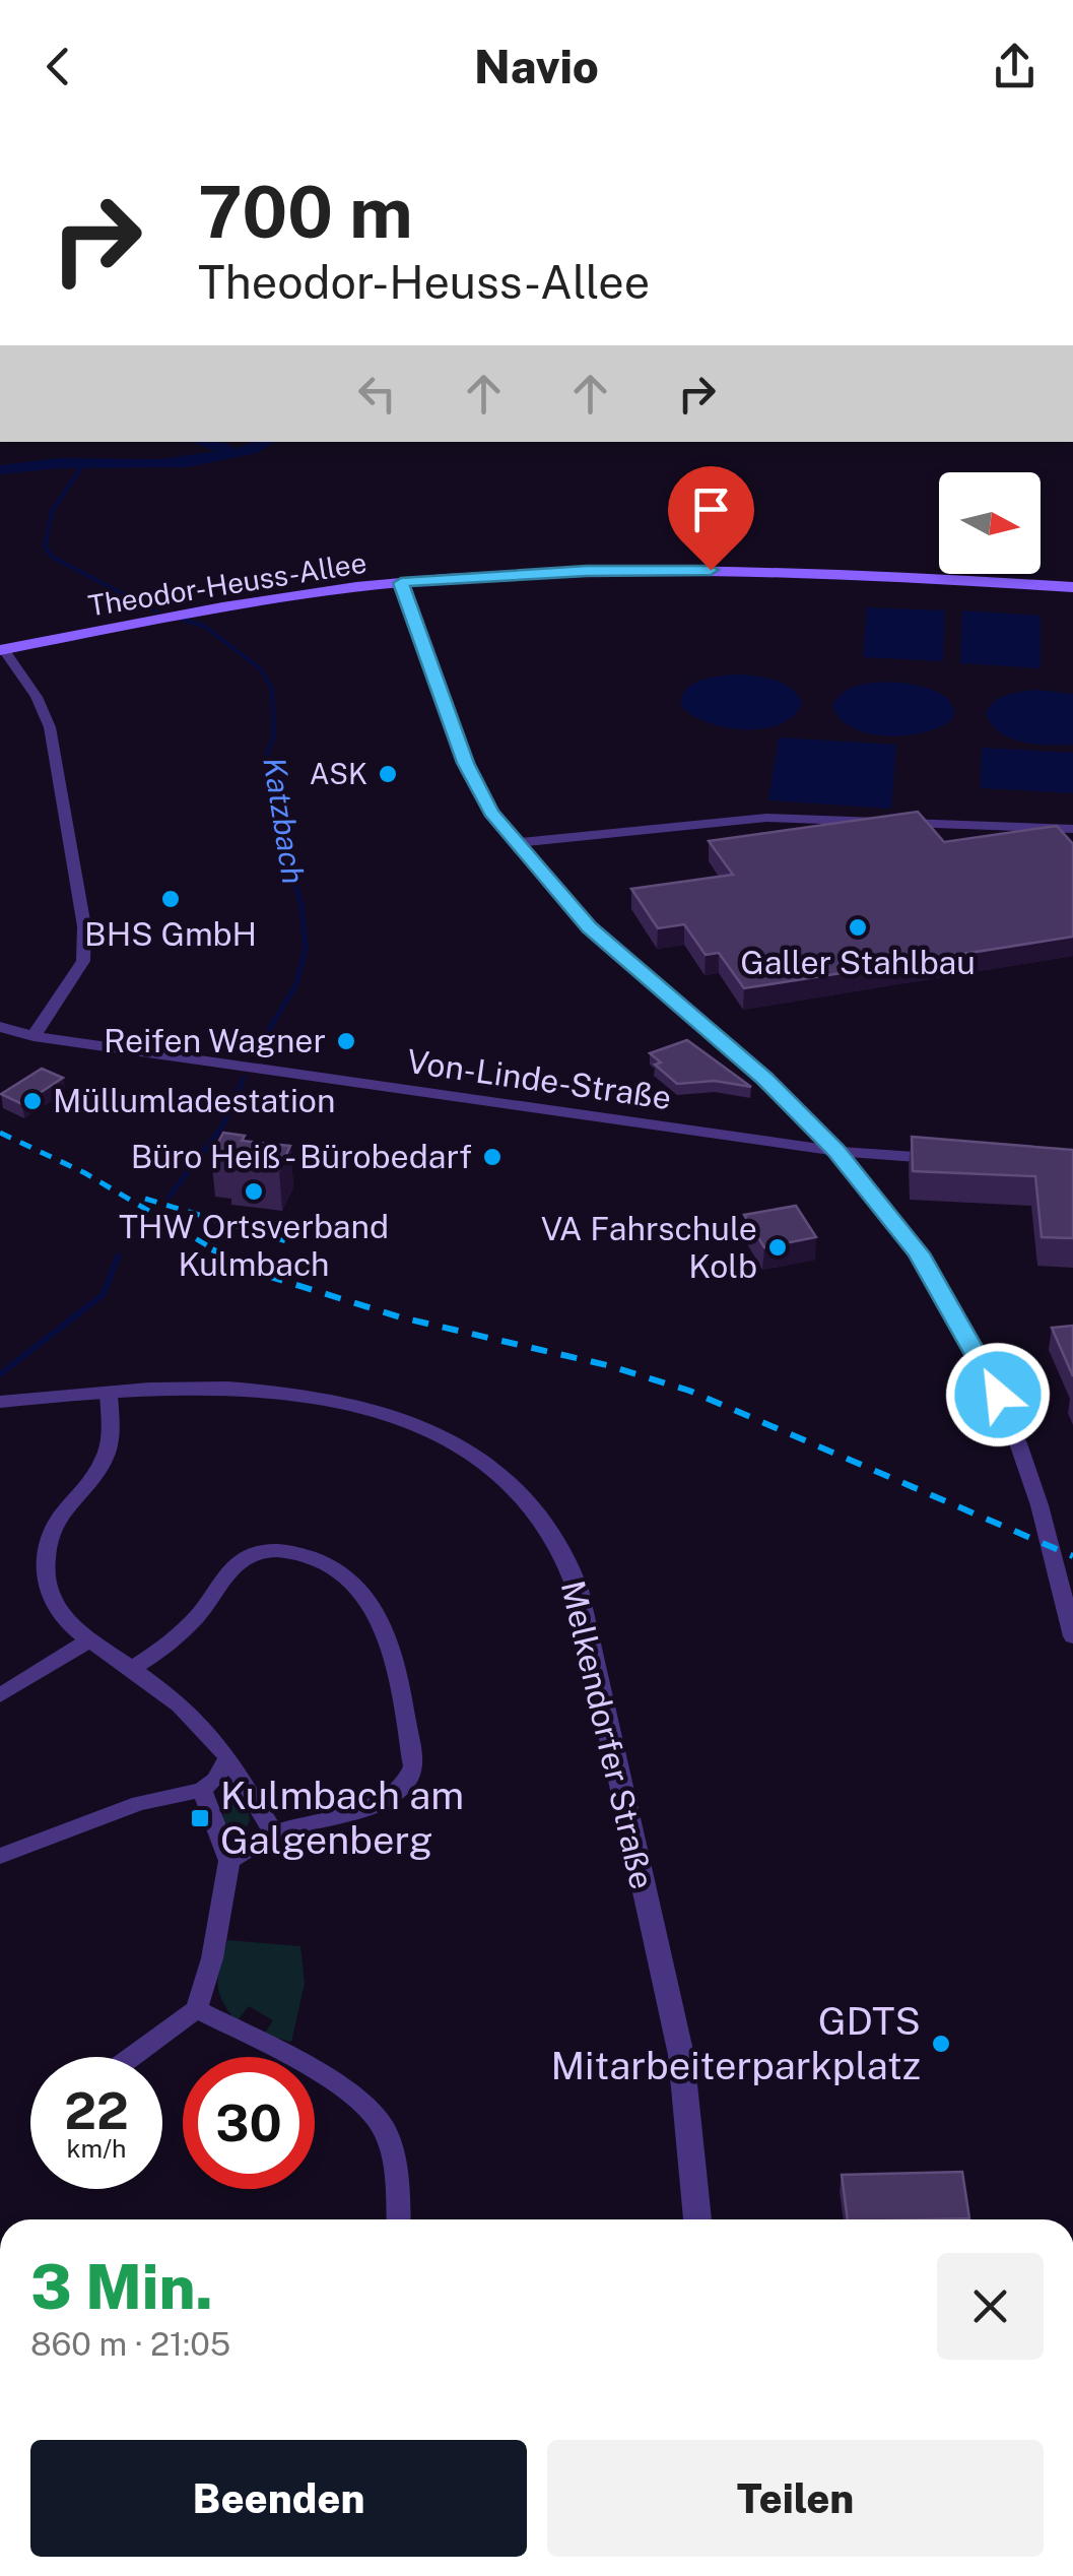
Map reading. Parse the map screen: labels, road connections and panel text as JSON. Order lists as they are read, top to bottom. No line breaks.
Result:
{"streets":{"main road":["Theodor-Heuss-Allee"],"street":["Von-Linde-Straße","Melkendorfer Straße"]},"water":["Katzbach"],"places":{"other":["ASK","BHS GmbH","Galler Stahlbau","Reifen Wagner","Müllumladestation","Büro Heiß - Bürobedarf","THW Ortsverband Kulmbach","VA Fahrschule Kolb","GDTS Mitarbeiterparkplatz"],"transit":["Kulmbach am Galgenberg"]},"north":"right","page":{"header":"Navio","turn":["700 m","Theodor-Heuss-Allee"],"speed":"22 km/h","limit":"30","heading":["3 Min.","860 m · 21:05"],"buttons":["Beenden","Teilen"]}}
